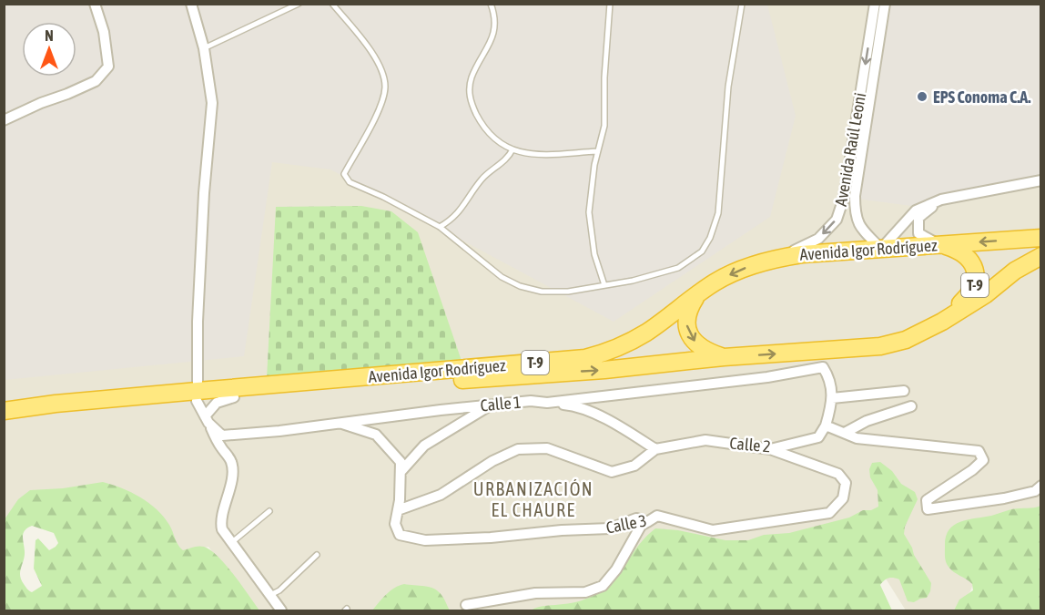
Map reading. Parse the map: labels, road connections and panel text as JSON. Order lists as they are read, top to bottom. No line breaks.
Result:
{"streets":{"highway":["Avenida Igor Rodríguez","T-9"],"street":["Avenida Raúl Leoni","Calle 1","Calle 2","Calle 3"]},"crossings":[["Avenida Raúl Leoni","Avenida Igor Rodríguez"],["Avenida Igor Rodríguez","T-9"],["Calle 2","Calle 3"]],"one_way":["Avenida Raúl Leoni"],"districts":["URBANIZACIÓN EL CHAURE"],"places":["EPS Conoma C.A."],"north":"top"}
